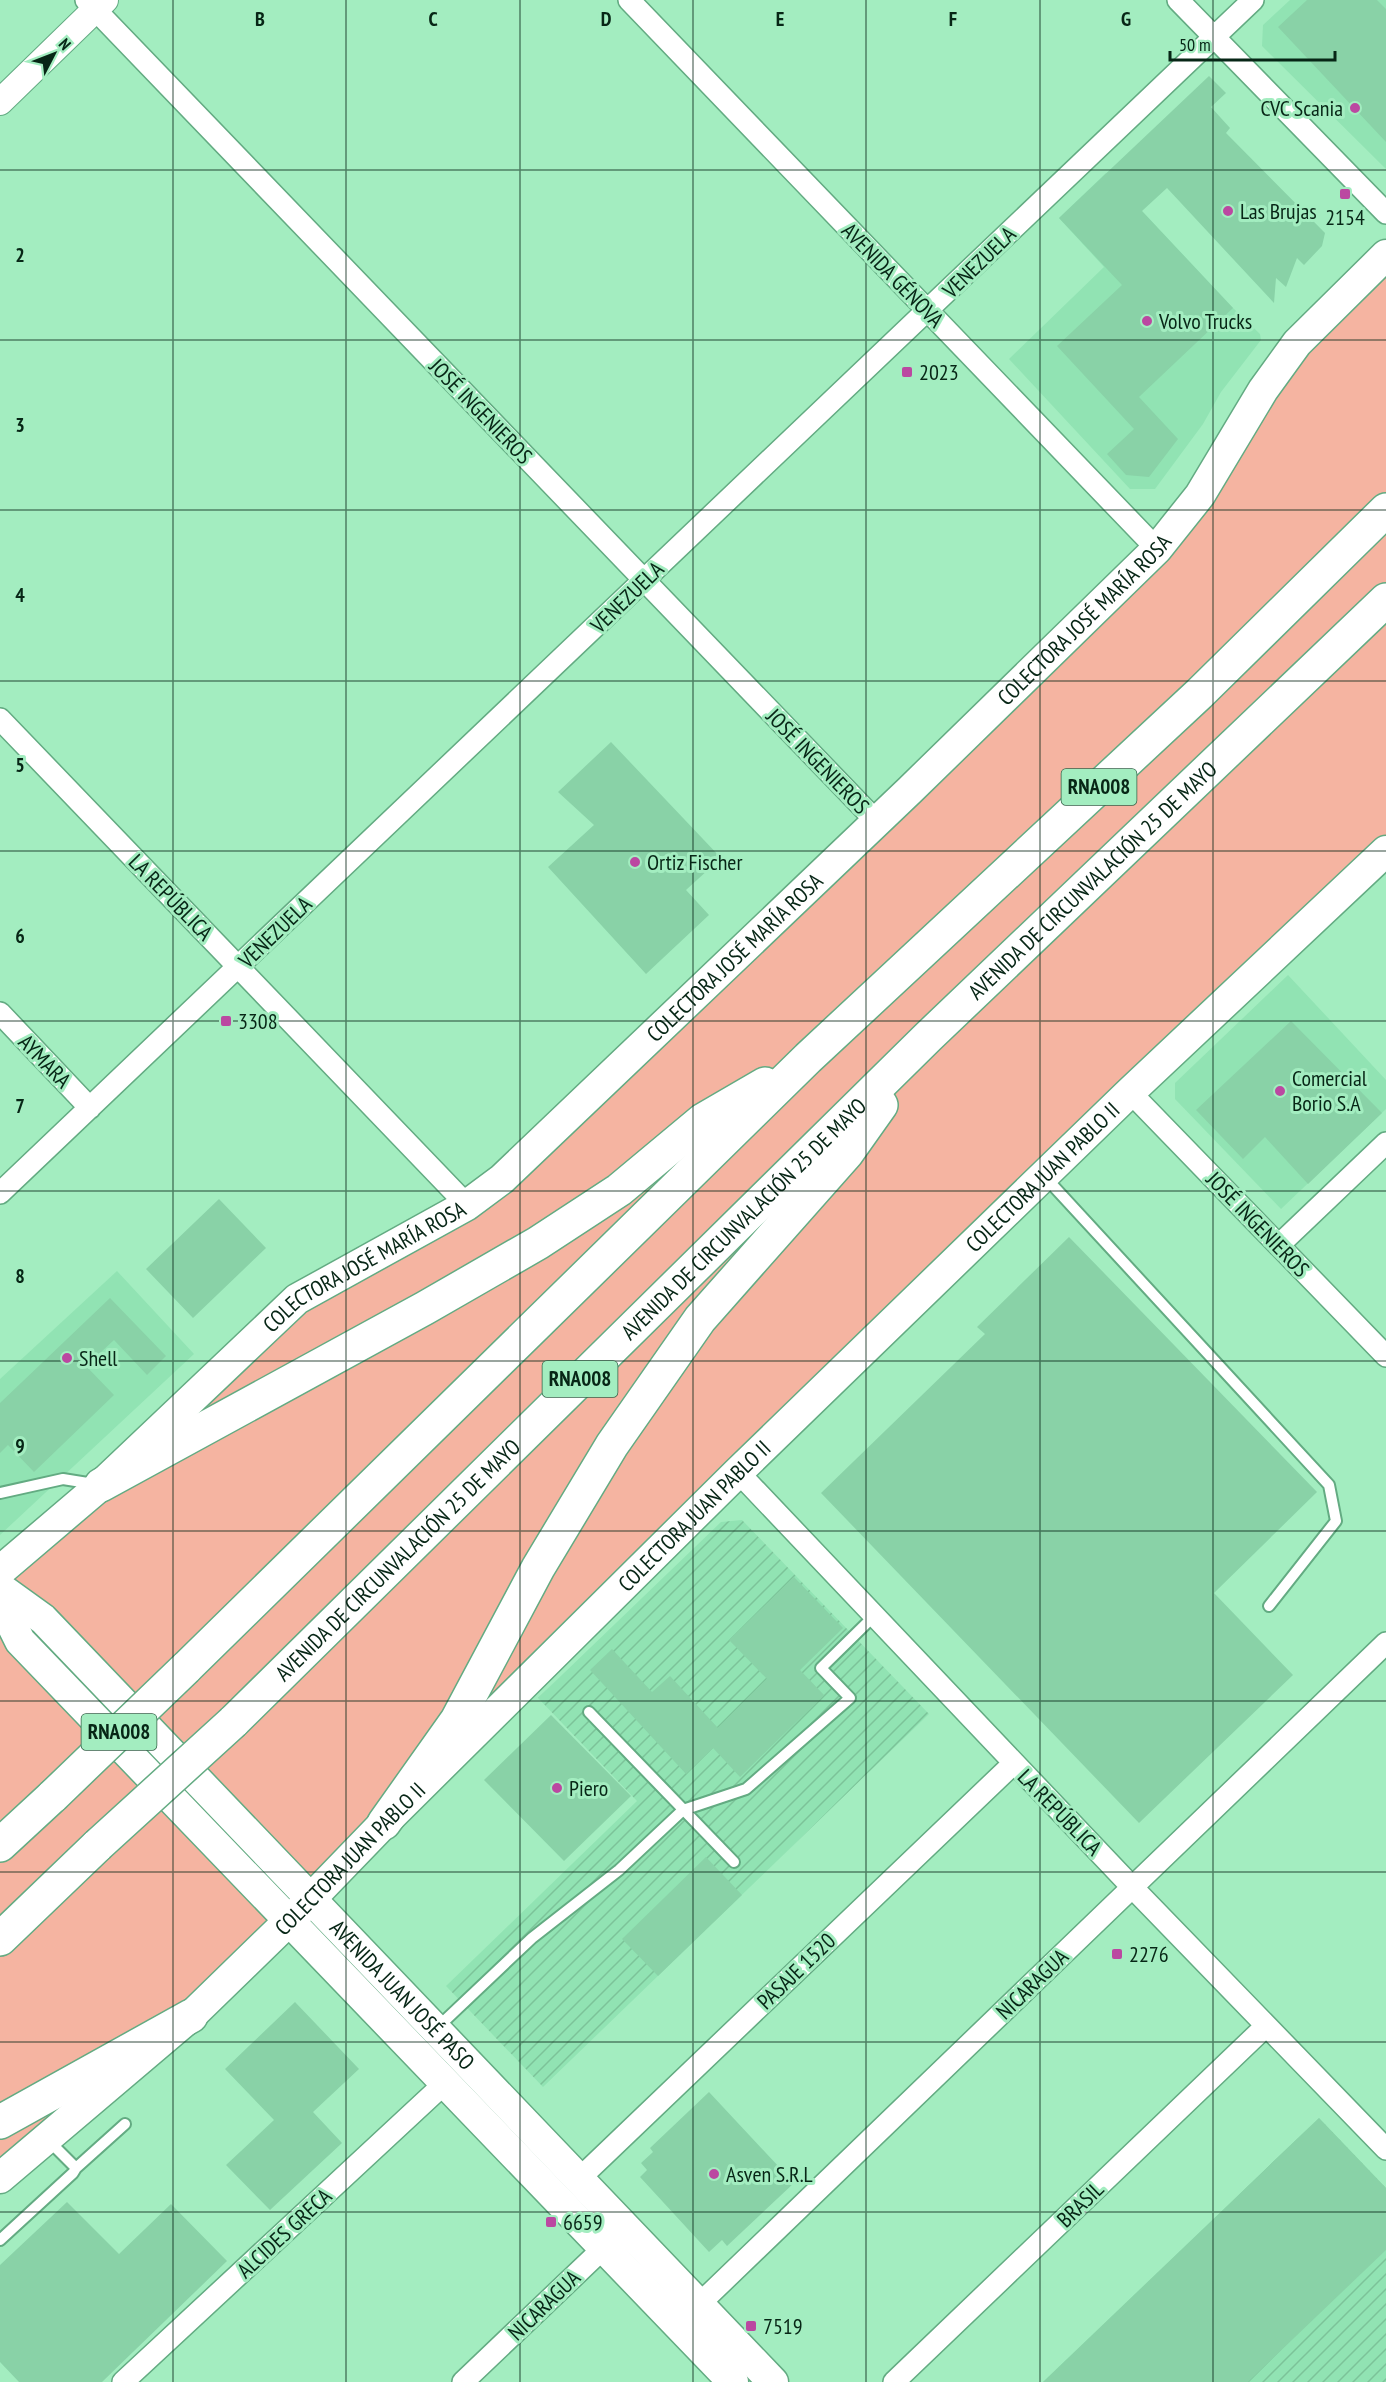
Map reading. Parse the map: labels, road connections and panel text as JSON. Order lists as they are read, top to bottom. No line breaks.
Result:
{"streets":{"highway":["RNA008","AVENIDA DE CIRCUNVALACIÓN 25 DE MAYO"],"main road":["COLECTORA JOSÉ MARÍA ROSA","COLECTORA JUAN PABLO II","AVENIDA JUAN JOSÉ PASO"],"street":["VENEZUELA","AVENIDA GÉNOVA","JOSÉ INGENIEROS","LA REPÚBLICA","AYMARA","PASAJE 1520","NICARAGUA","BRASIL","ALCIDES GRECA"]},"crossings":[["VENEZUELA","AVENIDA GÉNOVA"],["VENEZUELA","JOSÉ INGENIEROS"],["VENEZUELA","LA REPÚBLICA"],["VENEZUELA","AYMARA"],["AVENIDA GÉNOVA","COLECTORA JOSÉ MARÍA ROSA"],["JOSÉ INGENIEROS","COLECTORA JOSÉ MARÍA ROSA"],["JOSÉ INGENIEROS","COLECTORA JUAN PABLO II"],["COLECTORA JOSÉ MARÍA ROSA","LA REPÚBLICA"],["LA REPÚBLICA","COLECTORA JUAN PABLO II"],["LA REPÚBLICA","PASAJE 1520"],["LA REPÚBLICA","NICARAGUA"],["LA REPÚBLICA","BRASIL"],["COLECTORA JUAN PABLO II","AVENIDA JUAN JOSÉ PASO"],["PASAJE 1520","AVENIDA JUAN JOSÉ PASO"],["NICARAGUA","AVENIDA JUAN JOSÉ PASO"],["AVENIDA JUAN JOSÉ PASO","ALCIDES GRECA"]],"places":{"other":["CVC Scania","Las Brujas","Volvo Trucks","Ortiz Fischer","Comercial Borio S.A","Shell","Piero","Asven S.R.L"],"transit":["2154","2023","3308","2276","6659","7519"]},"scale_bar":"50 m","north":"top right","grid":{"columns":["B","C","D","E","F","G"],"rows":["2","3","4","5","6","7","8","9"]}}
